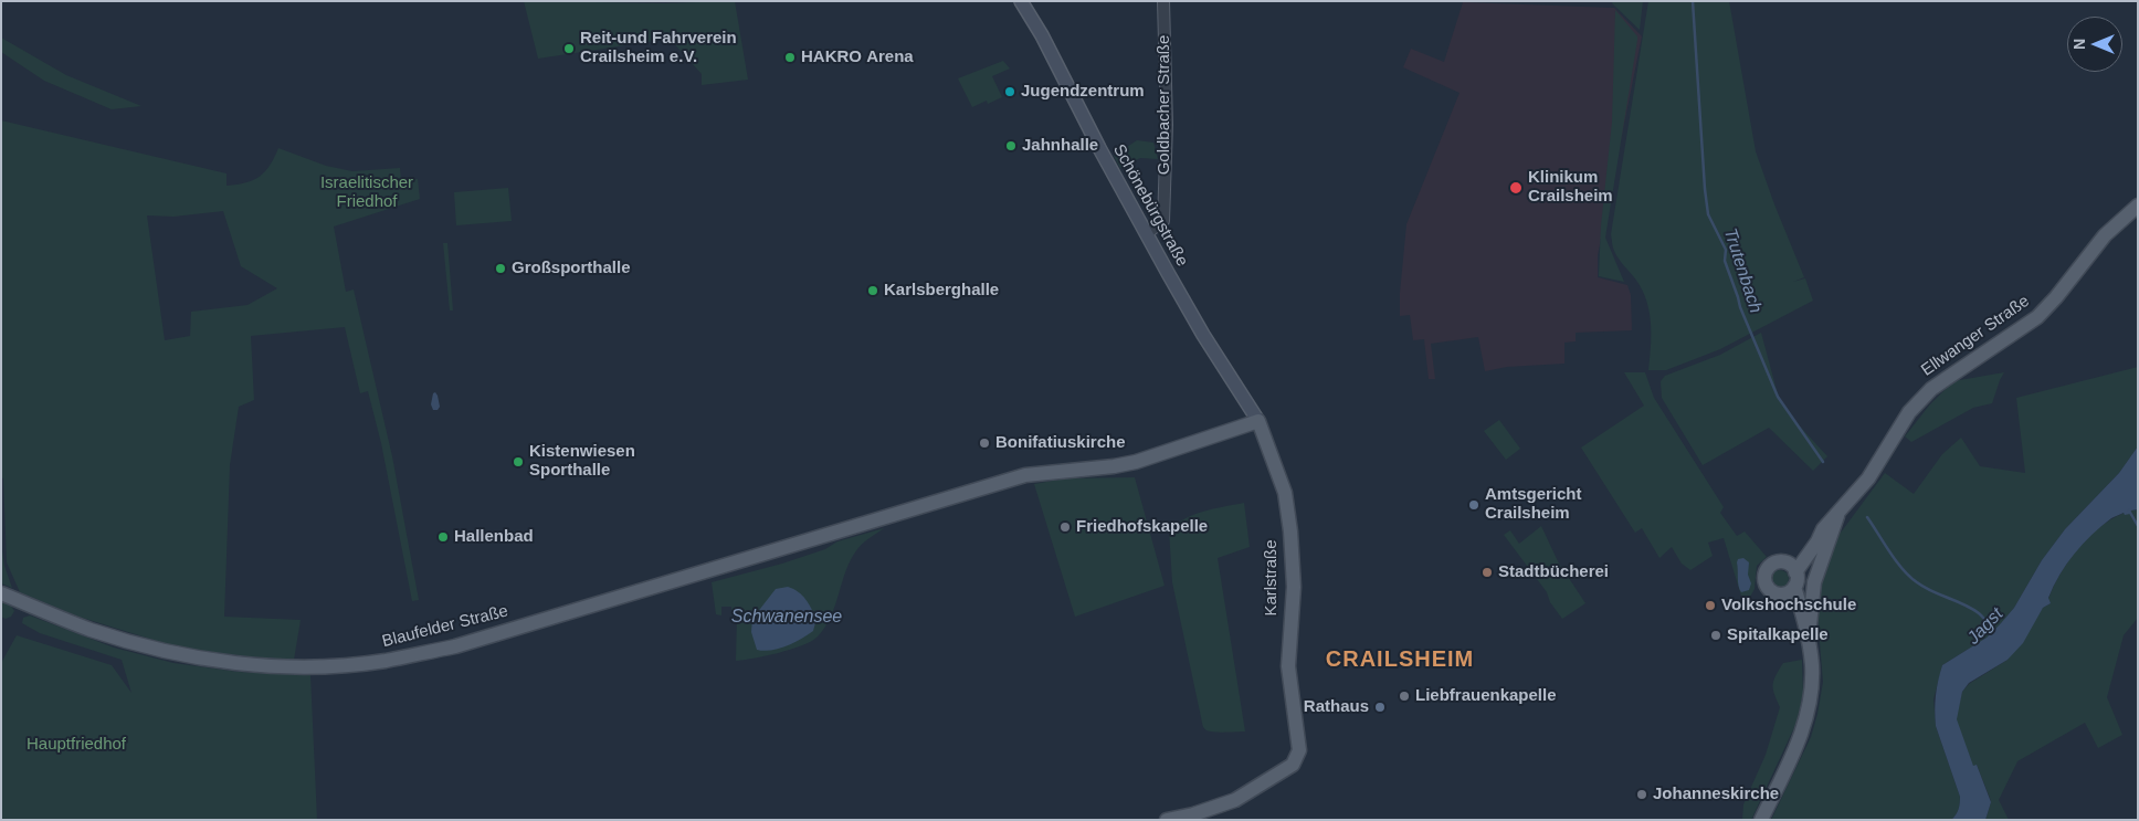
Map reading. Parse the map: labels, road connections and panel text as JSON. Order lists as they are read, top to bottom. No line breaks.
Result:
{"streets":{"main road":["Schönebürgstraße","Ellwanger Straße","Karlstraße","Blaufelder Straße"],"street":["Goldbacher Straße"]},"crossings":[["Goldbacher Straße","Schönebürgstraße"],["Schönebürgstraße","Karlstraße"],["Schönebürgstraße","Blaufelder Straße"],["Karlstraße","Blaufelder Straße"]],"districts":["CRAILSHEIM"],"water":["Trutenbach","Schwanensee","Jagst"],"parks":["Israelitischer Friedhof","Hauptfriedhof"],"places":["Reit-und Fahrverein Crailsheim e.V.","HAKRO Arena","Jugendzentrum","Jahnhalle","Klinikum Crailsheim","Großsporthalle","Karlsberghalle","Bonifatiuskirche","Kistenwiesen Sporthalle","Amtsgericht Crailsheim","Friedhofskapelle","Hallenbad","Stadtbücherei","Volkshochschule","Spitalkapelle","Liebfrauenkapelle","Rathaus","Johanneskirche"],"north":"left"}
